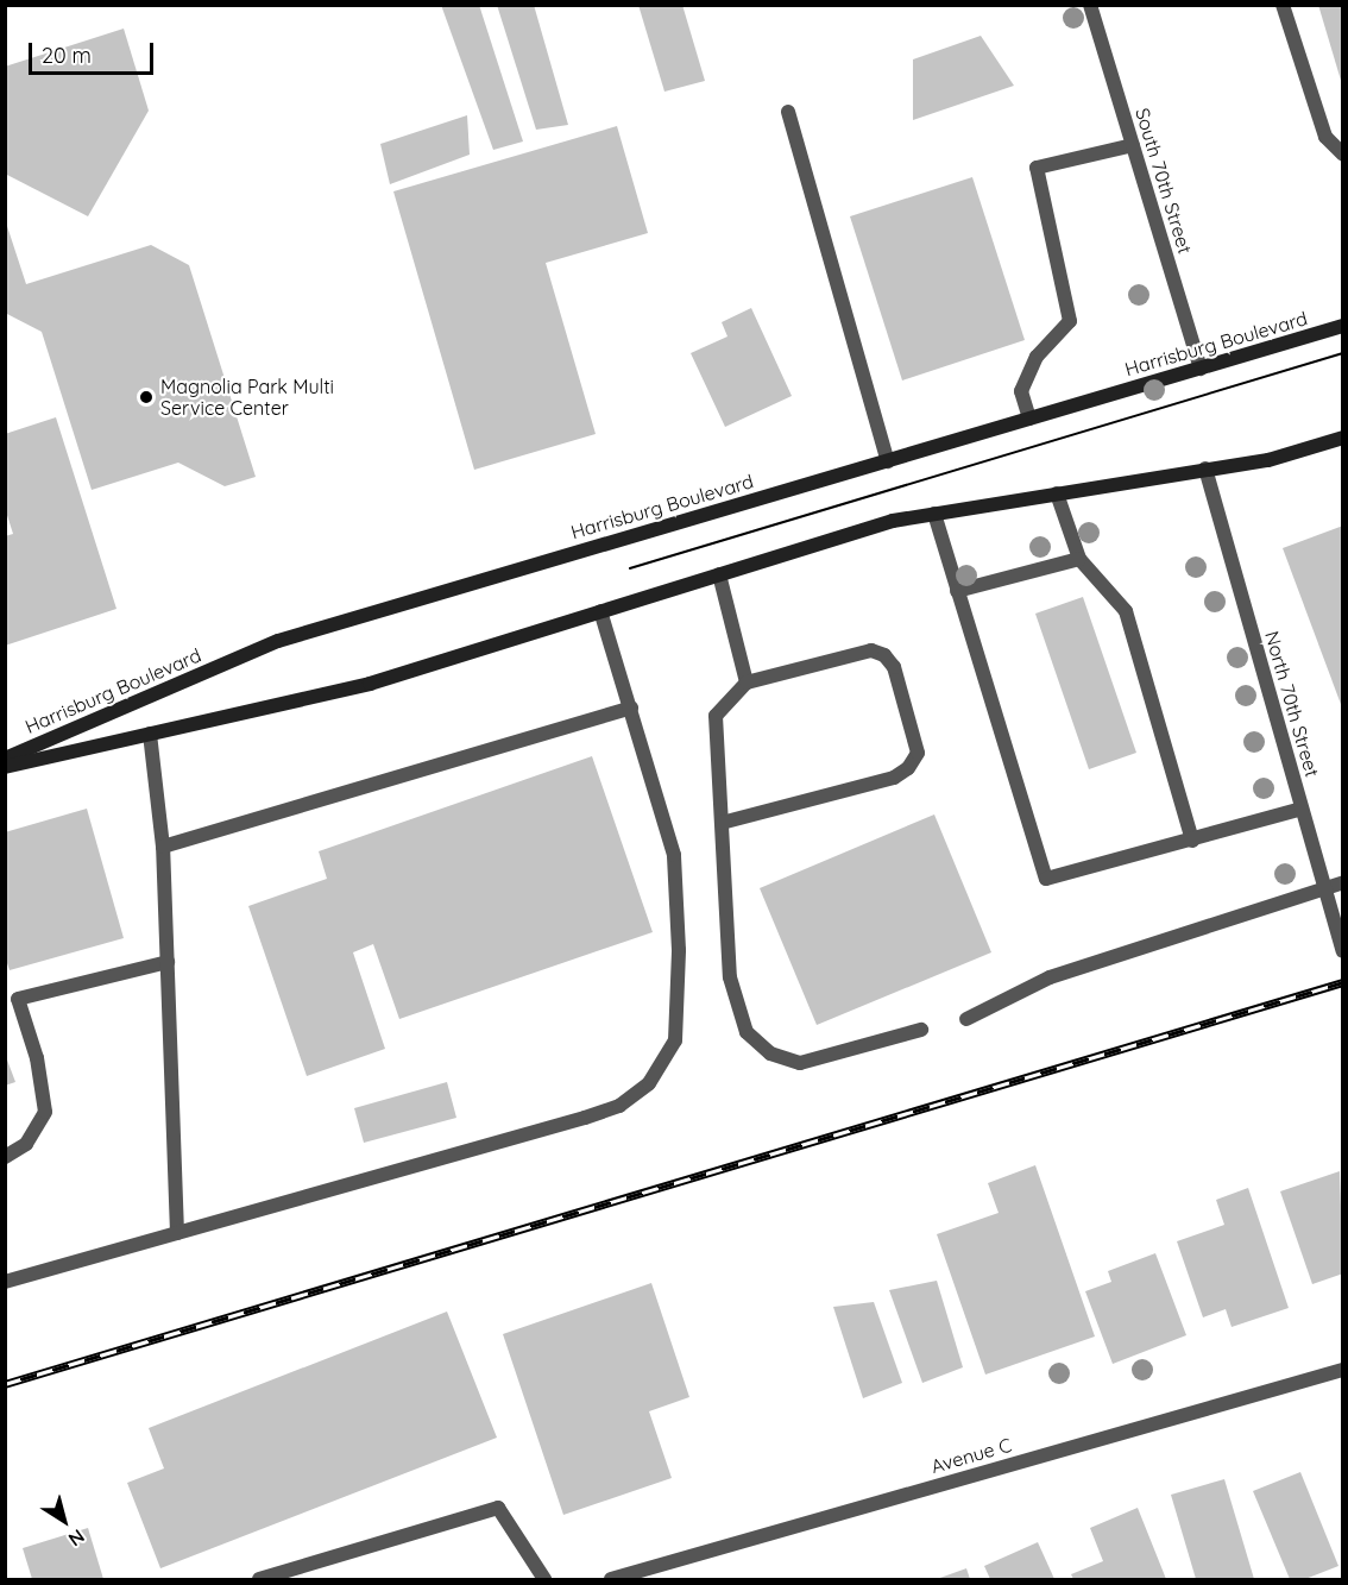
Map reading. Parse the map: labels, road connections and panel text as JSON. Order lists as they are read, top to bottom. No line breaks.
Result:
{"streets":{"main road":["Harrisburg Boulevard"],"street":["South 70th Street","North 70th Street","Avenue C"]},"crossings":[["South 70th Street","Harrisburg Boulevard"],["Harrisburg Boulevard","North 70th Street"]],"places":["Magnolia Park Multi Service Center"],"scale_bar":"20 m","north":"bottom right"}
